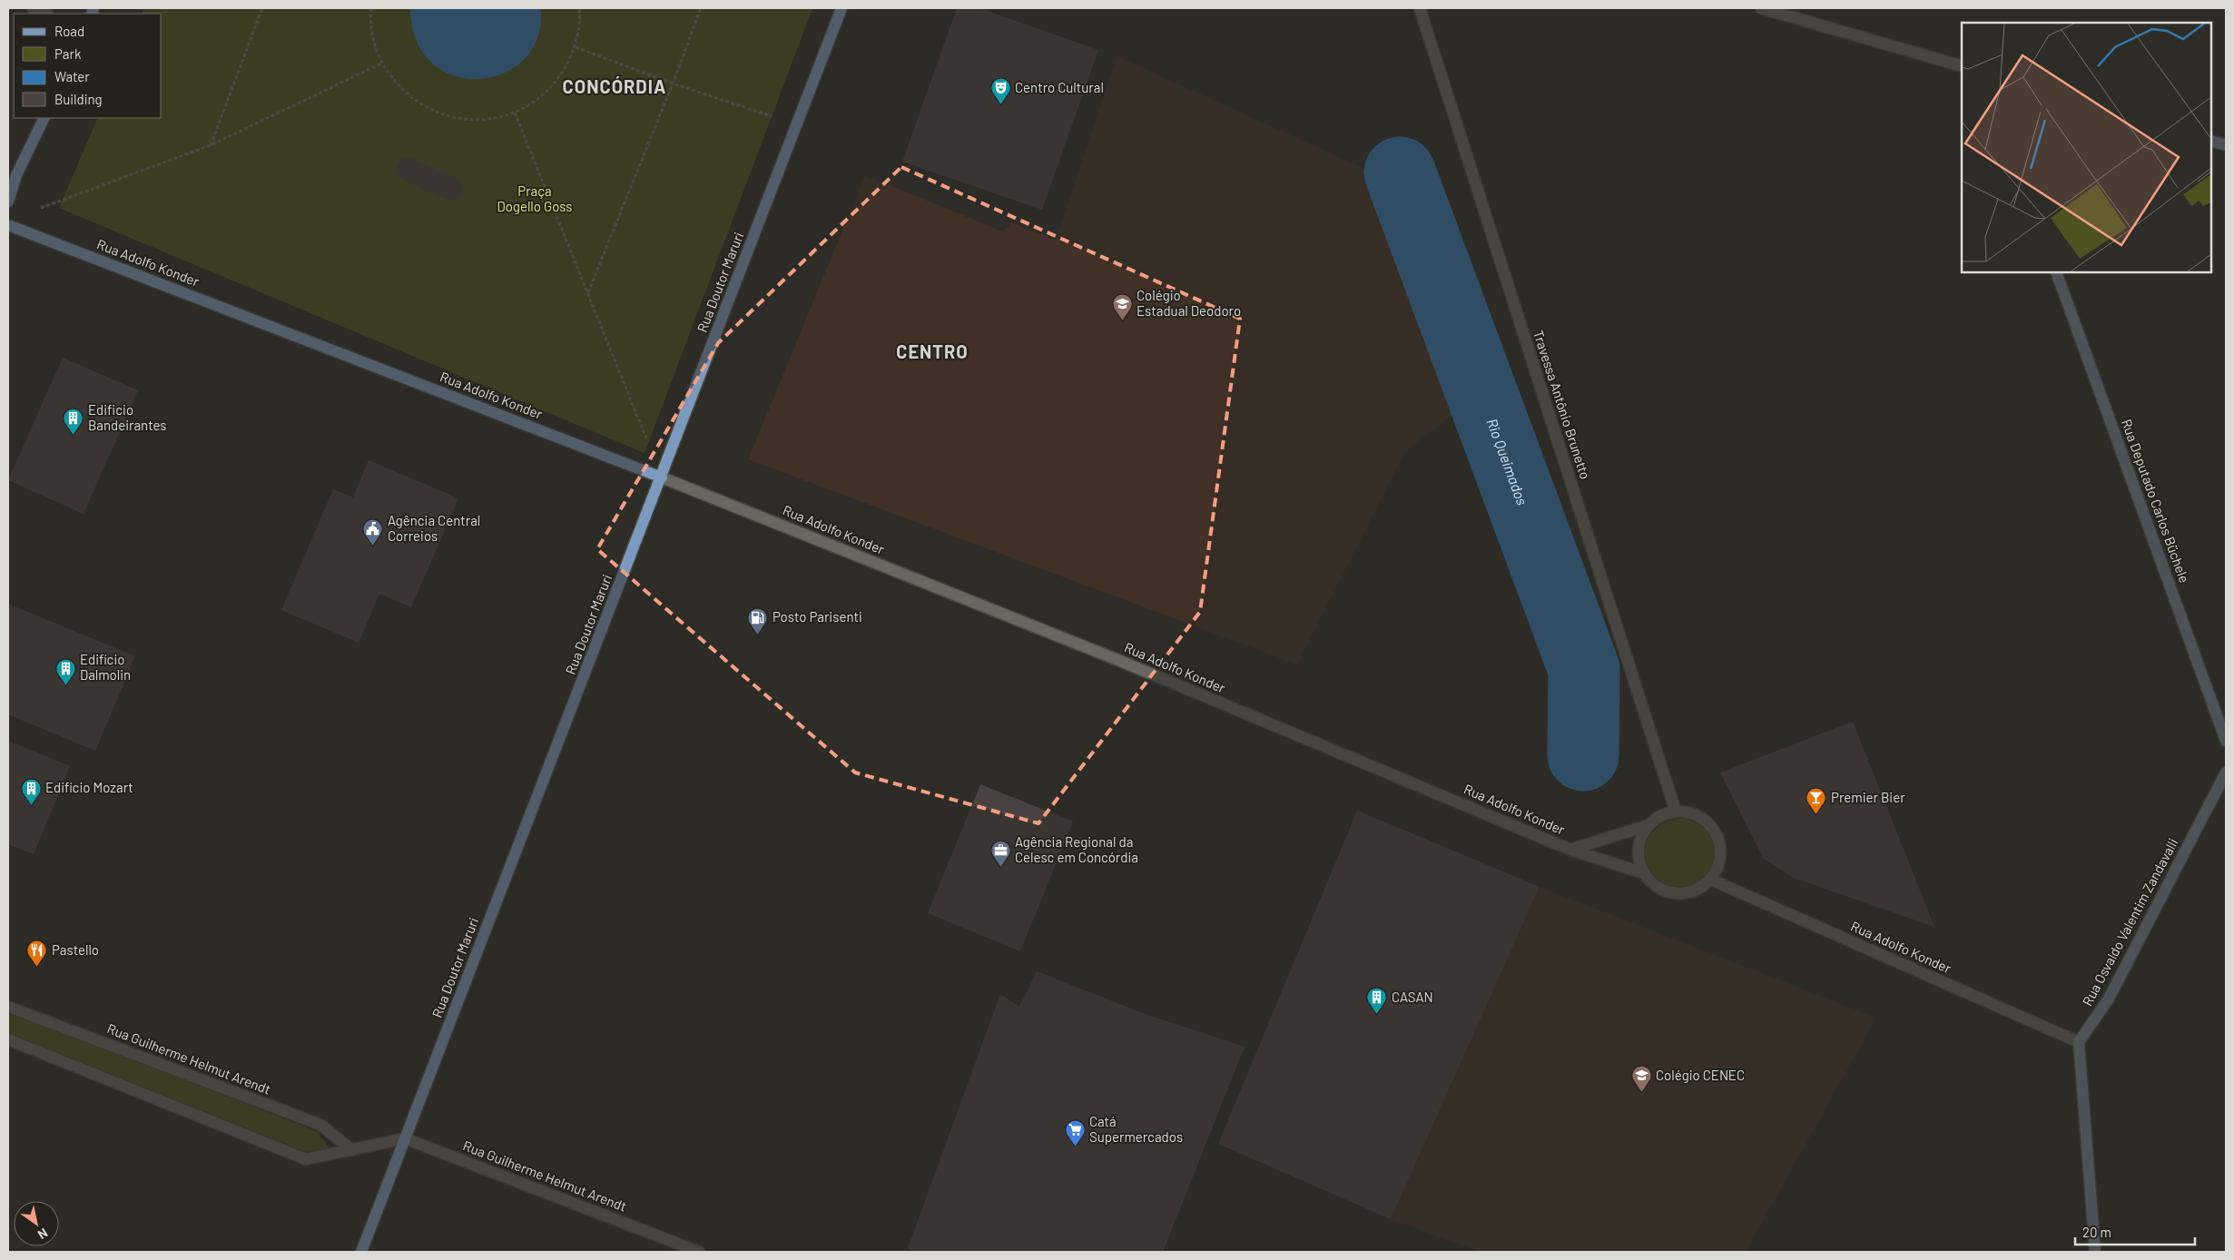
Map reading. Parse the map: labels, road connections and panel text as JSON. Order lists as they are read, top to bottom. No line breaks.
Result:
{"streets":{"main road":["Rua Adolfo Konder","Rua Doutor Maruri"],"street":["Travessa Antônio Brunetto","Rua Deputado Carlos Büchele","Rua Osvaldo Valentim Zandavalli","Rua Guilherme Helmut Arendt"]},"crossings":[["Rua Adolfo Konder","Rua Doutor Maruri"],["Rua Adolfo Konder","Travessa Antônio Brunetto"],["Rua Adolfo Konder","Rua Osvaldo Valentim Zandavalli"],["Rua Doutor Maruri","Rua Guilherme Helmut Arendt"]],"districts":["CONCÓRDIA","CENTRO"],"water":["Rio Queimados"],"parks":["Praça Dogello Goss"],"places":{"theatre":["Centro Cultural"],"school or university":["Colégio Estadual Deodoro","Colégio CENEC"],"building":["Edificio Bandeirantes","Edifício Dalmolin","Edifício Mozart","CASAN"],"public building":["Agência Central Correios"],"fuel station":["Posto Parisenti"],"bar":["Premier Bier"],"office":["Agência Regional da Celesc em Concórdia"],"restaurant":["Pastello"],"supermarket":["Catá Supermercados"]},"legend":["Road","Park","Water","Building"],"scale_bar":"20 m","north":"bottom right"}
